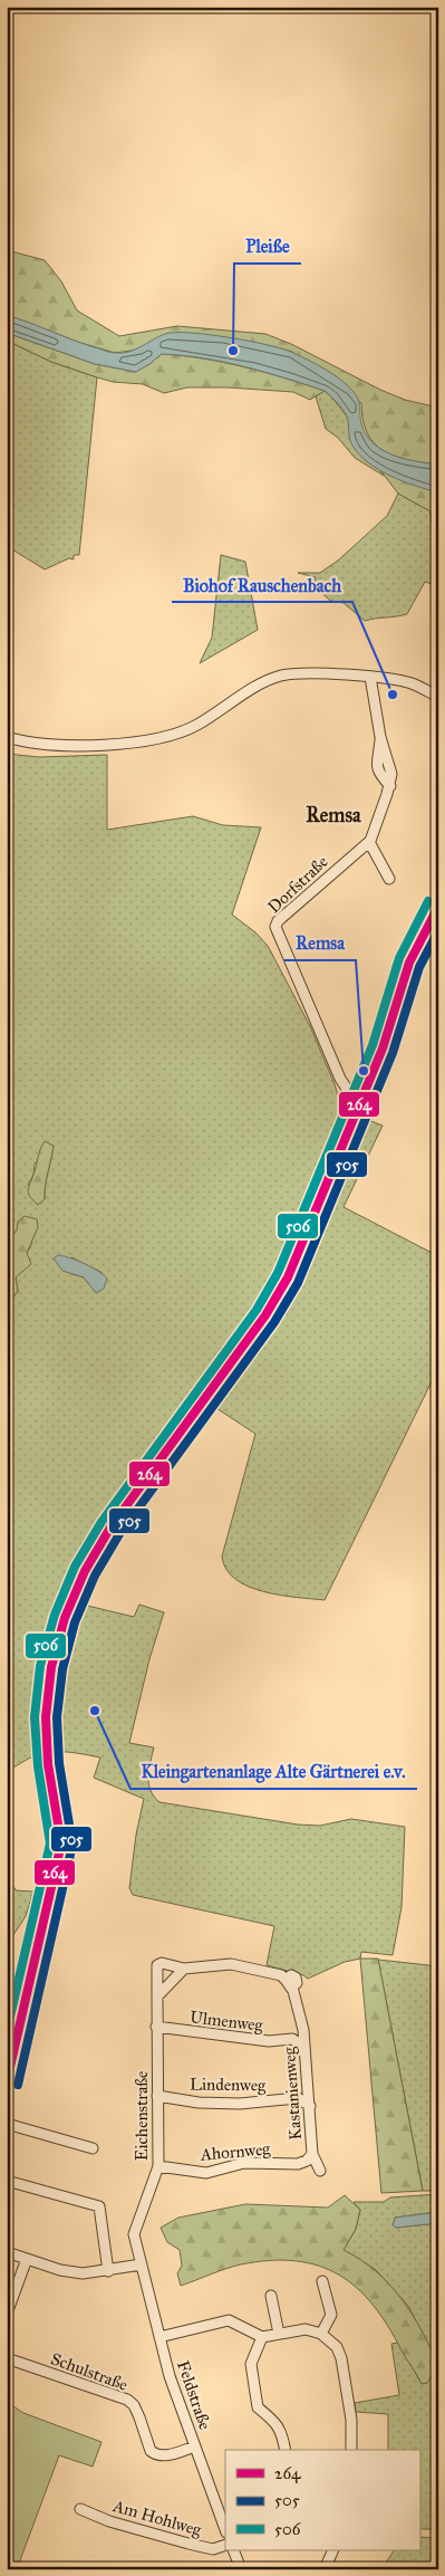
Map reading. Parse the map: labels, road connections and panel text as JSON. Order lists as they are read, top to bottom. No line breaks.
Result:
{"streets":{"street":["Dorfstraße","Ulmenweg","Lindenweg","Kastanienweg","Eichenstraße","Ahornweg","Schulstraße","Feldstraße","Am Hohlweg"]},"crossings":[["Ulmenweg","Eichenstraße"],["Lindenweg","Eichenstraße"],["Kastanienweg","Eichenstraße"],["Kastanienweg","Ahornweg"],["Eichenstraße","Ahornweg"],["Eichenstraße","Feldstraße"],["Schulstraße","Feldstraße"]],"districts":["Remsa"],"places":["Pleiße","Biohof Rauschenbach","Remsa","Kleingartenanlage Alte Gärtnerei e.v."],"lines":["transit line 506","transit line 264","transit line 505"],"legend":["264","505","506"]}
